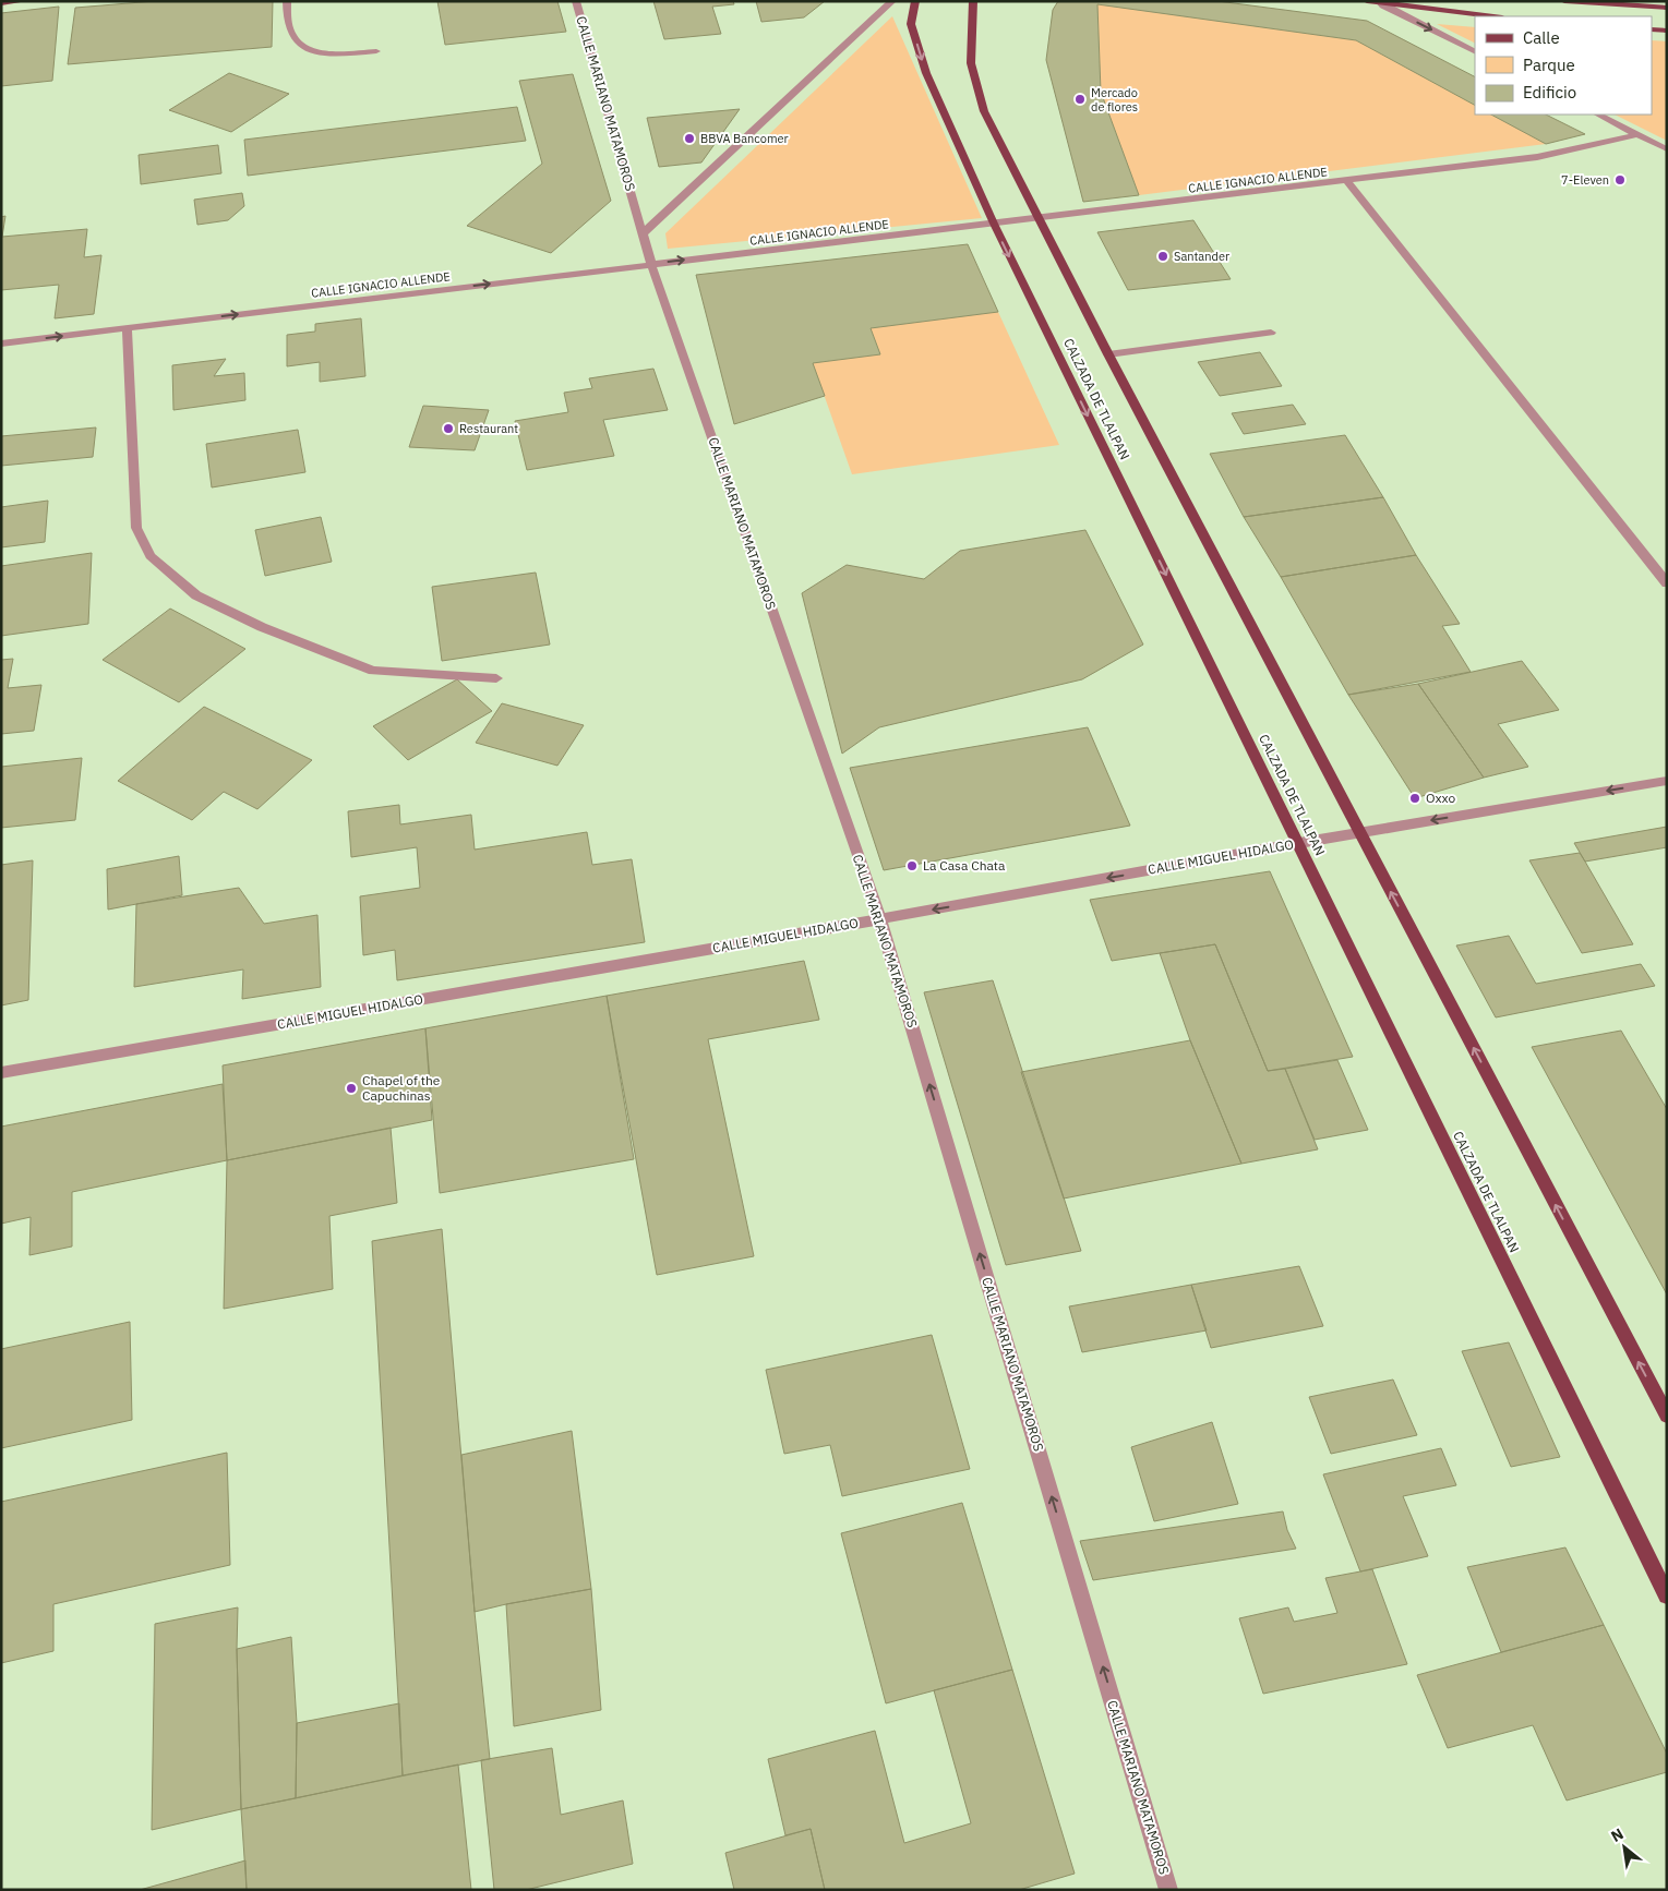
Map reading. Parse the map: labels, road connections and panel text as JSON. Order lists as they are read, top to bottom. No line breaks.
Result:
{"streets":{"main road":["CALZADA DE TLALPAN"],"street":["CALLE MARIANO MATAMOROS","CALLE IGNACIO ALLENDE","CALLE MIGUEL HIDALGO"]},"crossings":[["CALLE MARIANO MATAMOROS","CALLE IGNACIO ALLENDE"],["CALLE MARIANO MATAMOROS","CALLE MIGUEL HIDALGO"],["CALLE IGNACIO ALLENDE","CALZADA DE TLALPAN"],["CALZADA DE TLALPAN","CALLE MIGUEL HIDALGO"]],"one_way":["CALLE MARIANO MATAMOROS","CALLE IGNACIO ALLENDE","CALLE MIGUEL HIDALGO"],"places":["Mercado de flores","BBVA Bancomer","7-Eleven","Santander","Restaurant","Oxxo","La Casa Chata","Chapel of the Capuchinas"],"legend":["Calle","Parque","Edificio"],"north":"top left"}
